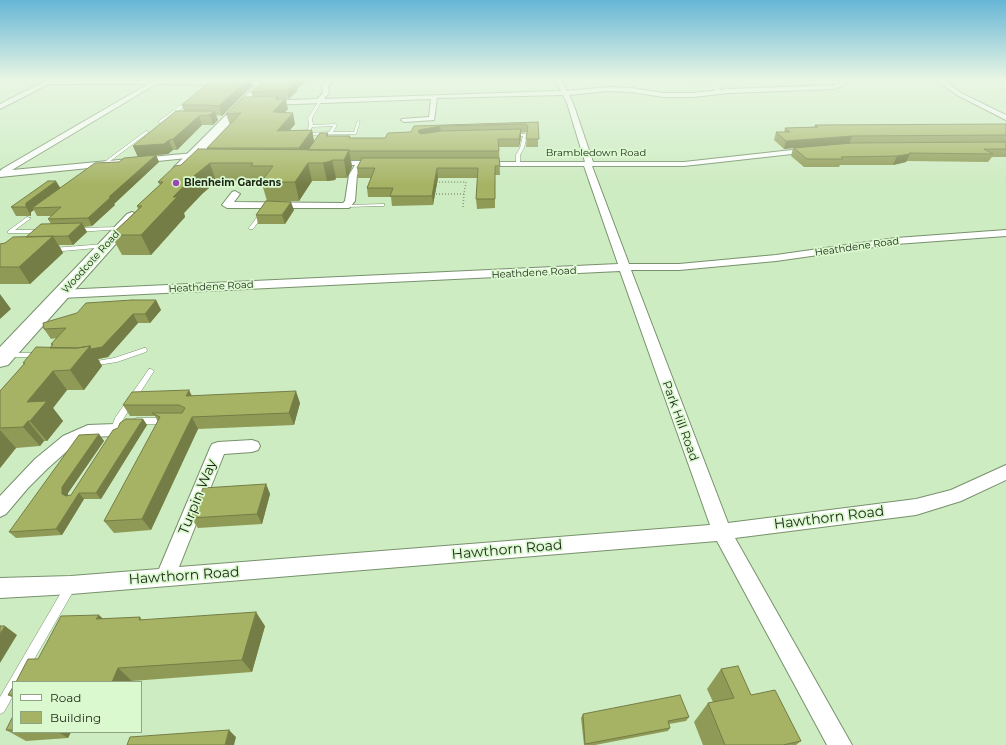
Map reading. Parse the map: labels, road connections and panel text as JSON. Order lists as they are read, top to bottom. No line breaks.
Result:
{"streets":{"main road":["Woodcote Road"],"street":["Brambledown Road","Heathdene Road","Park Hill Road","Turpin Way","Hawthorn Road"]},"crossings":[["Brambledown Road","Park Hill Road"],["Heathdene Road","Woodcote Road"],["Heathdene Road","Park Hill Road"],["Park Hill Road","Hawthorn Road"],["Turpin Way","Hawthorn Road"]],"places":["Blenheim Gardens"],"legend":["Road","Building"]}
